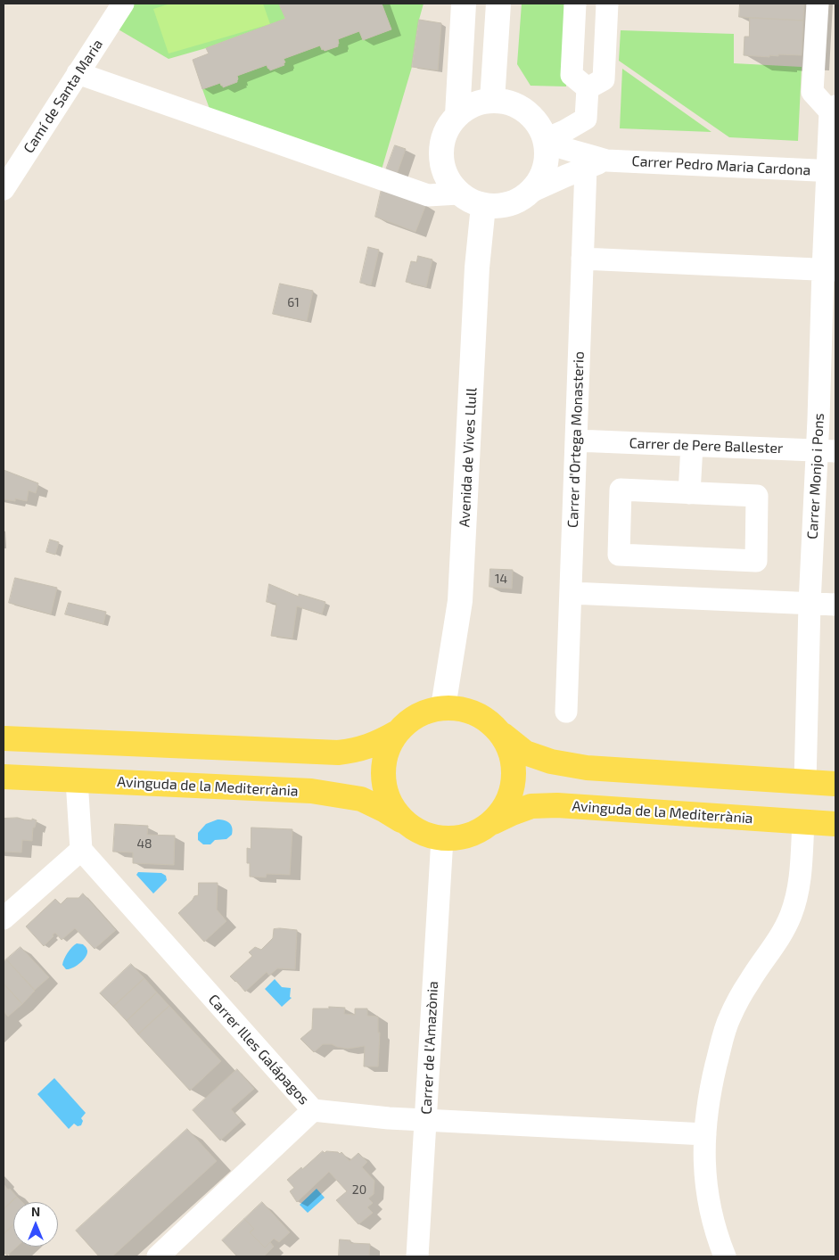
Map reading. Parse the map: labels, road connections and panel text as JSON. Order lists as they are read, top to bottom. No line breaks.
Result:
{"streets":{"main road":["Avinguda de la Mediterrània"],"street":["Camí de Santa Maria","Carrer Pedro Maria Cardona","Carrer d'Ortega Monasterio","Carrer de Pere Ballester","Avenida de Vives Llull","Carrer Monjo i Pons","Carrer de l'Amazònia","Carrer Illes Galápagos"]},"crossings":[["Carrer Pedro Maria Cardona","Carrer d'Ortega Monasterio"],["Carrer Pedro Maria Cardona","Avenida de Vives Llull"],["Carrer Pedro Maria Cardona","Carrer Monjo i Pons"],["Carrer d'Ortega Monasterio","Carrer de Pere Ballester"],["Carrer de Pere Ballester","Carrer Monjo i Pons"],["Avenida de Vives Llull","Avinguda de la Mediterrània"],["Avenida de Vives Llull","Carrer de l'Amazònia"],["Avinguda de la Mediterrània","Carrer de l'Amazònia"]],"house_numbers":["61","14","48","20"],"north":"top"}
